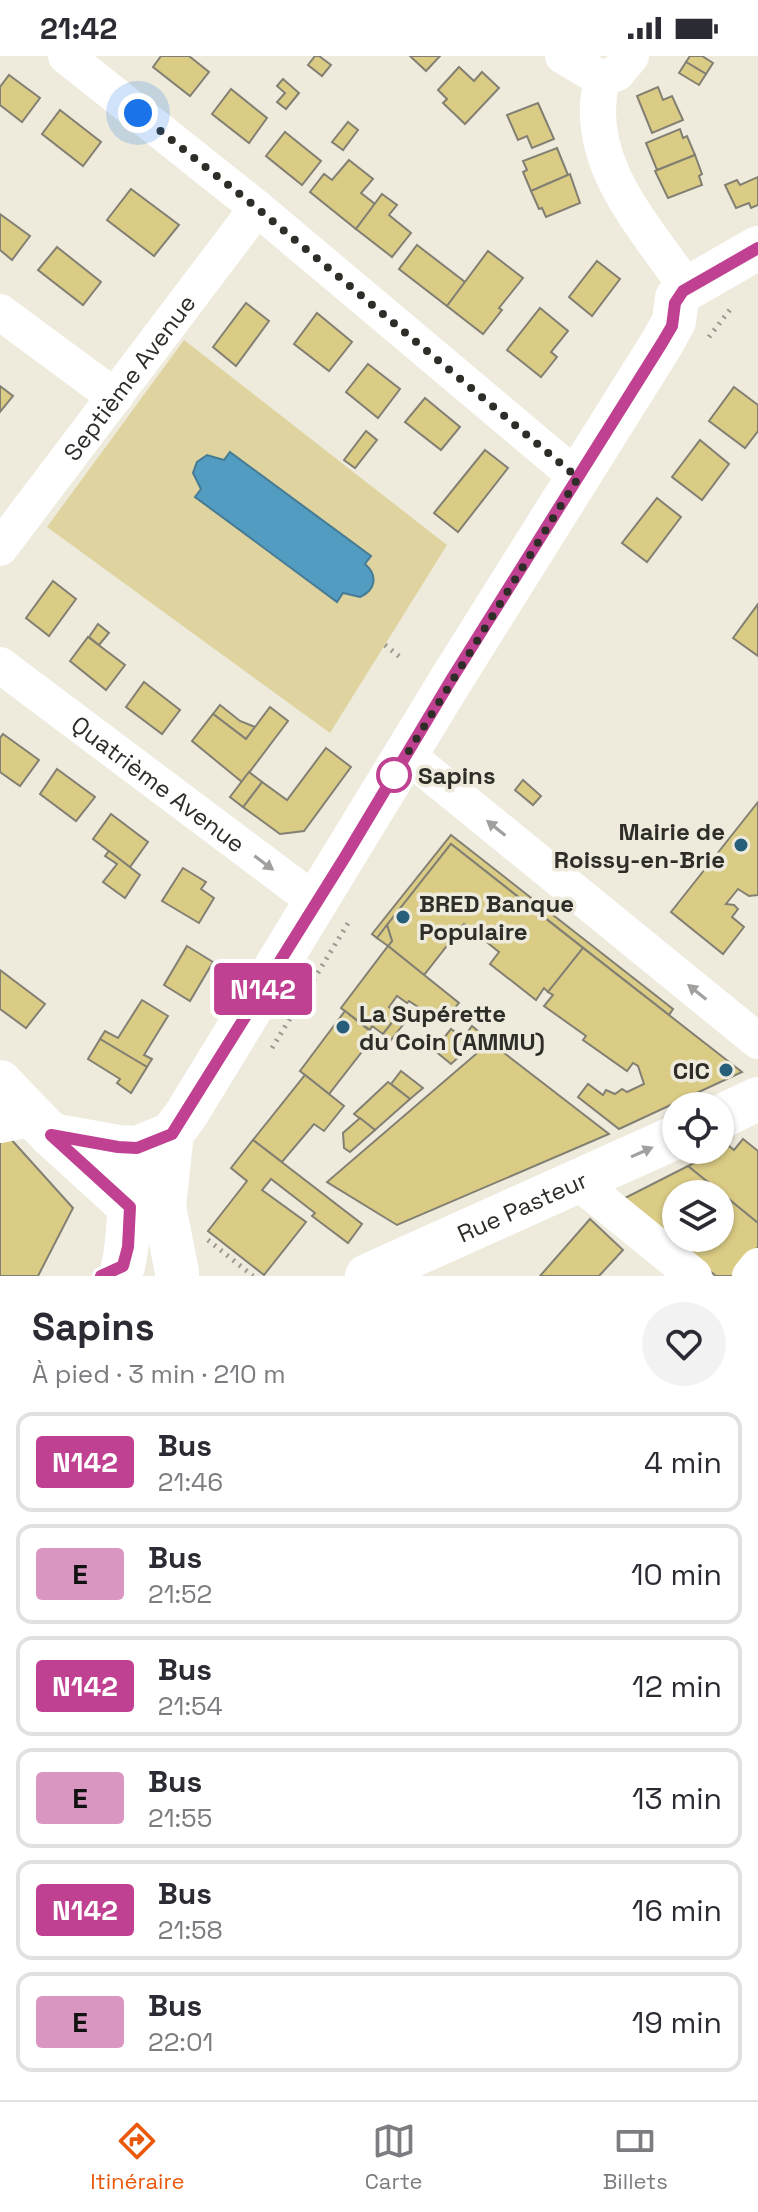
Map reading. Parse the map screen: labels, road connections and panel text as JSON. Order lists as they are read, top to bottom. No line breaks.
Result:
{"streets":{"main road":["Rue Pasteur"],"street":["Septième Avenue","Quatrième Avenue"]},"one_way":["Quatrième Avenue"],"places":["Sapins","Mairie de Roissy-en-Brie","BRED Banque Populaire","La Supérette du Coin (AMMU)","CIC"],"lines":["bus line N142"],"page":{"status":"21:42","on_map":"N142","heading":["Sapins","À pied · 3 min · 210 m"],"list":[{"mark":"N142","name":"Bus","note":"21:46","value":"4 min"},{"mark":"E","name":"Bus","note":"21:52","value":"10 min"},{"mark":"N142","name":"Bus","note":"21:54","value":"12 min"},{"mark":"E","name":"Bus","note":"21:55","value":"13 min"},{"mark":"N142","name":"Bus","note":"21:58","value":"16 min"},{"mark":"E","name":"Bus","note":"22:01","value":"19 min"}],"tabs":["Itinéraire","Carte","Billets"]}}
